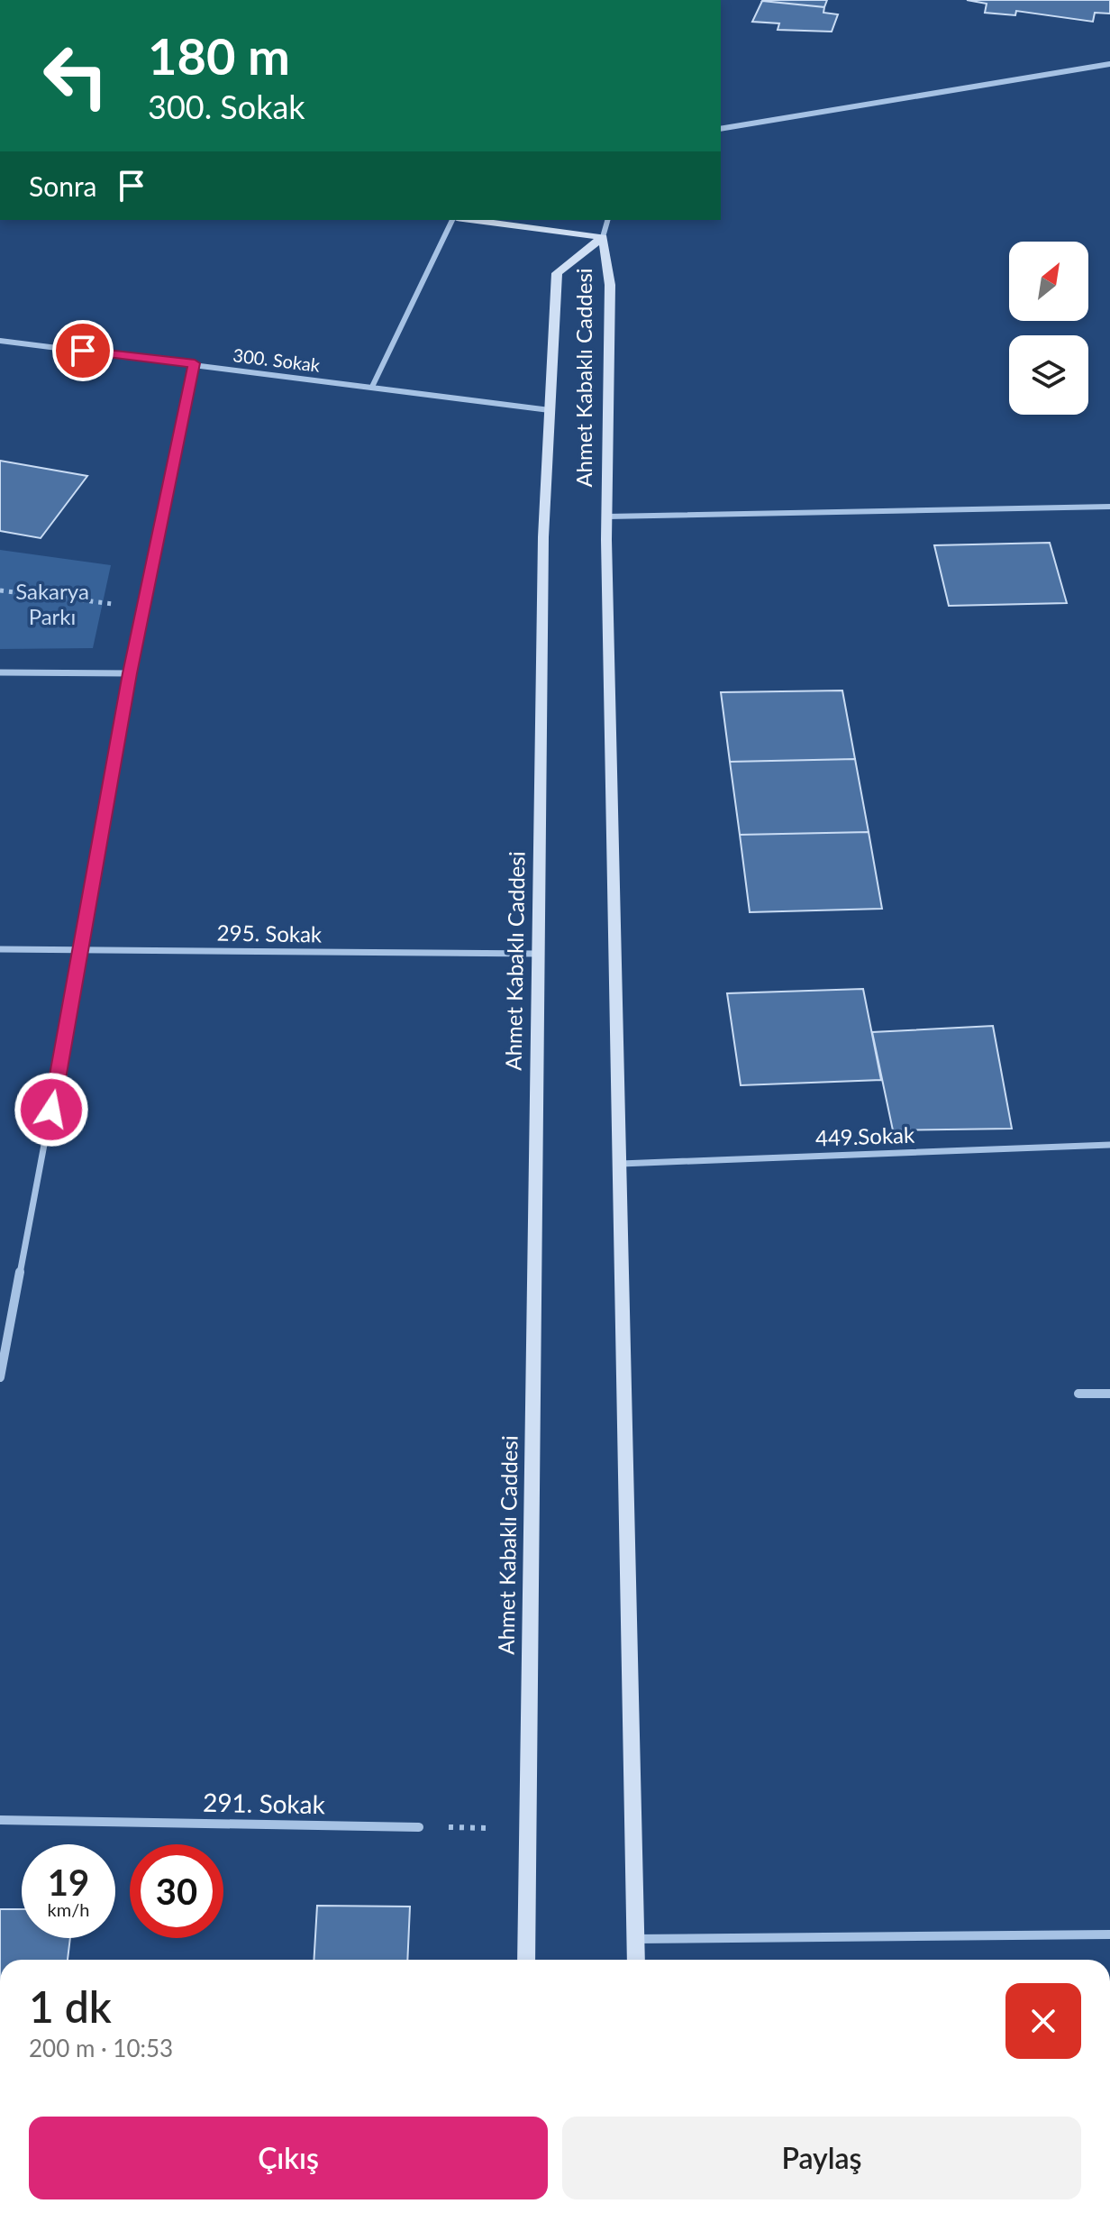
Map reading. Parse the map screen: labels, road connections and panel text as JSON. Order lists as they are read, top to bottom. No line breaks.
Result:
{"streets":{"main road":["Ahmet Kabaklı Caddesi"],"street":["300. Sokak","295. Sokak","449.Sokak","291. Sokak"]},"crossings":[["300. Sokak","Ahmet Kabaklı Caddesi"],["Ahmet Kabaklı Caddesi","295. Sokak"],["Ahmet Kabaklı Caddesi","449.Sokak"]],"parks":["Sakarya Parkı"],"north":"top right","page":{"turn":["180 m","300. Sokak"],"then":"Sonra","speed":"19 km/h","limit":"30","heading":["1 dk","200 m · 10:53"],"buttons":["Çıkış","Paylaş"]}}
